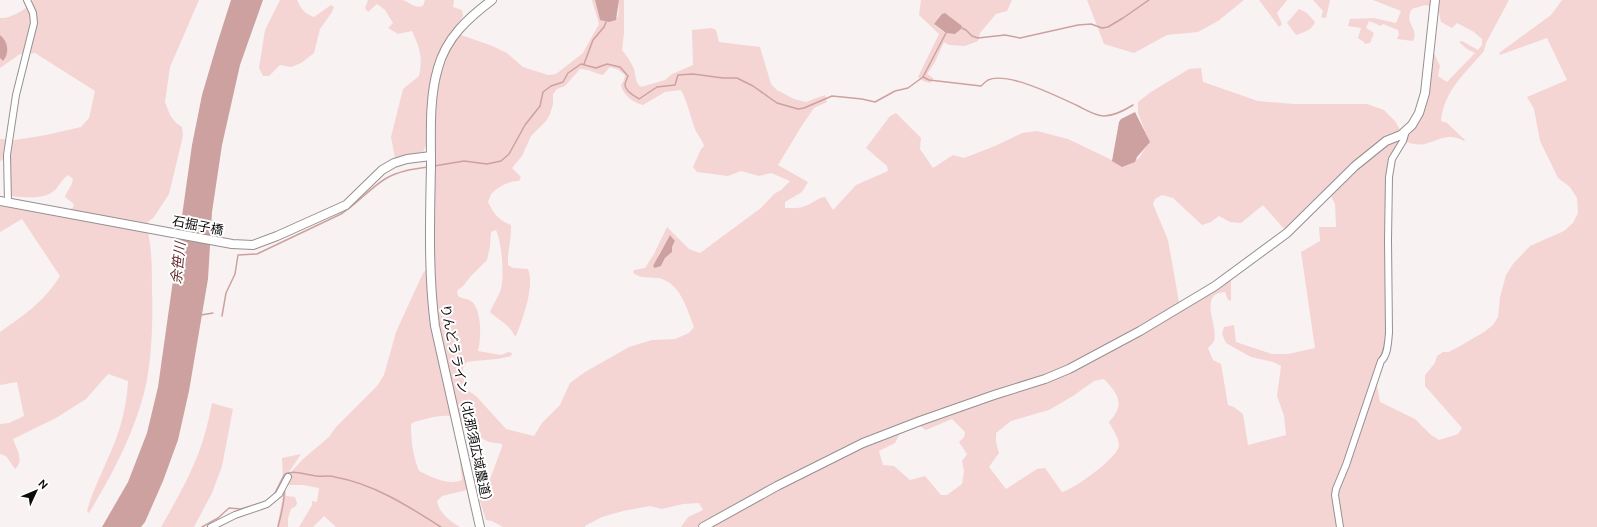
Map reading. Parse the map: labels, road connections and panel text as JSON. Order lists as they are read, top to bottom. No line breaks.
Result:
{"streets":{"street":["石掘子橋","りんどうライン（北那須広域農道）"]},"crossings":[["石掘子橋","りんどうライン（北那須広域農道）"]],"water":["余笹川"],"north":"top right"}
